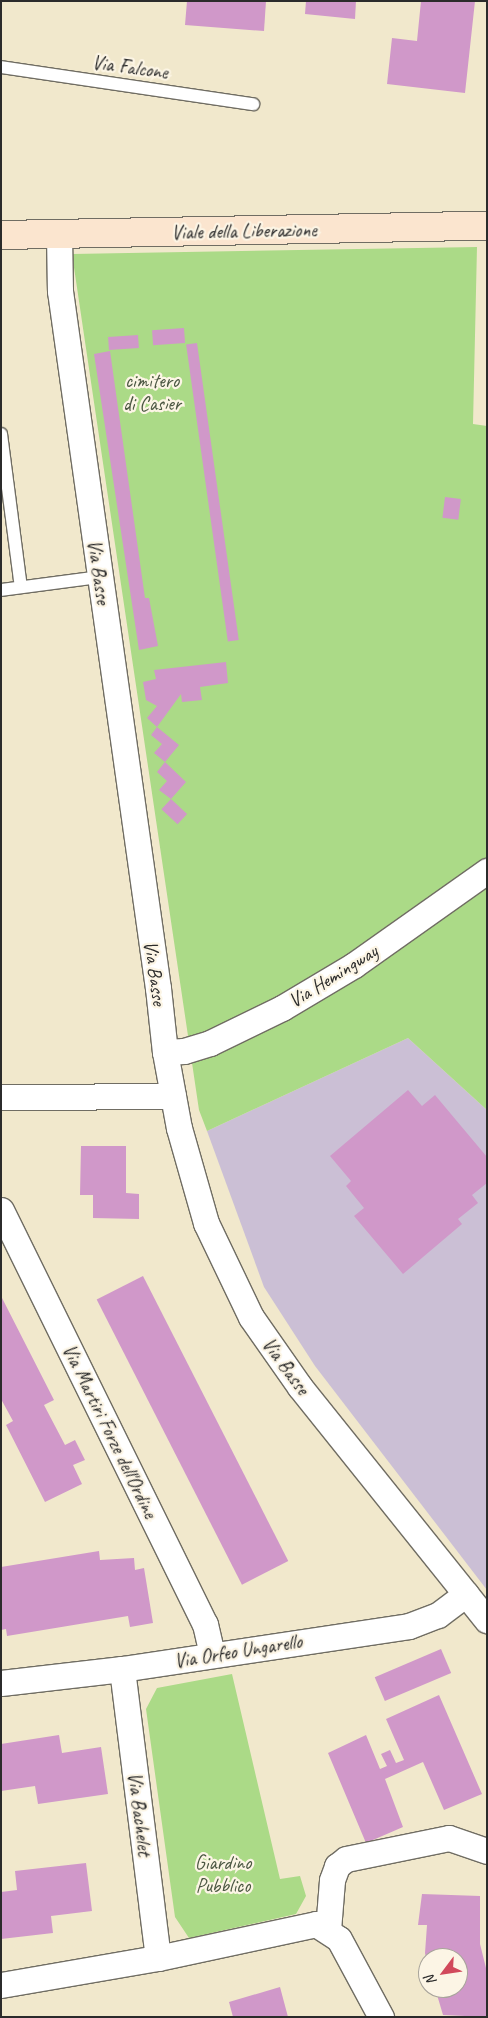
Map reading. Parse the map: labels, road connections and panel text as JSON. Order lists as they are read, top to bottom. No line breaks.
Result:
{"streets":{"street":["Viale della Liberazione","Via Basse","Via Hemingway","Via Martiri Forze dell'Ordine","Via Orfeo Ungarello","Via Bachelet"],"lane":["Via Falcone"]},"crossings":[["Viale della Liberazione","Via Basse"],["Via Basse","Via Hemingway"],["Via Basse","Via Orfeo Ungarello"],["Via Martiri Forze dell'Ordine","Via Orfeo Ungarello"],["Via Orfeo Ungarello","Via Bachelet"]],"parks":["cimitero di Casier","Giardino Pubblico"],"north":"bottom left"}
